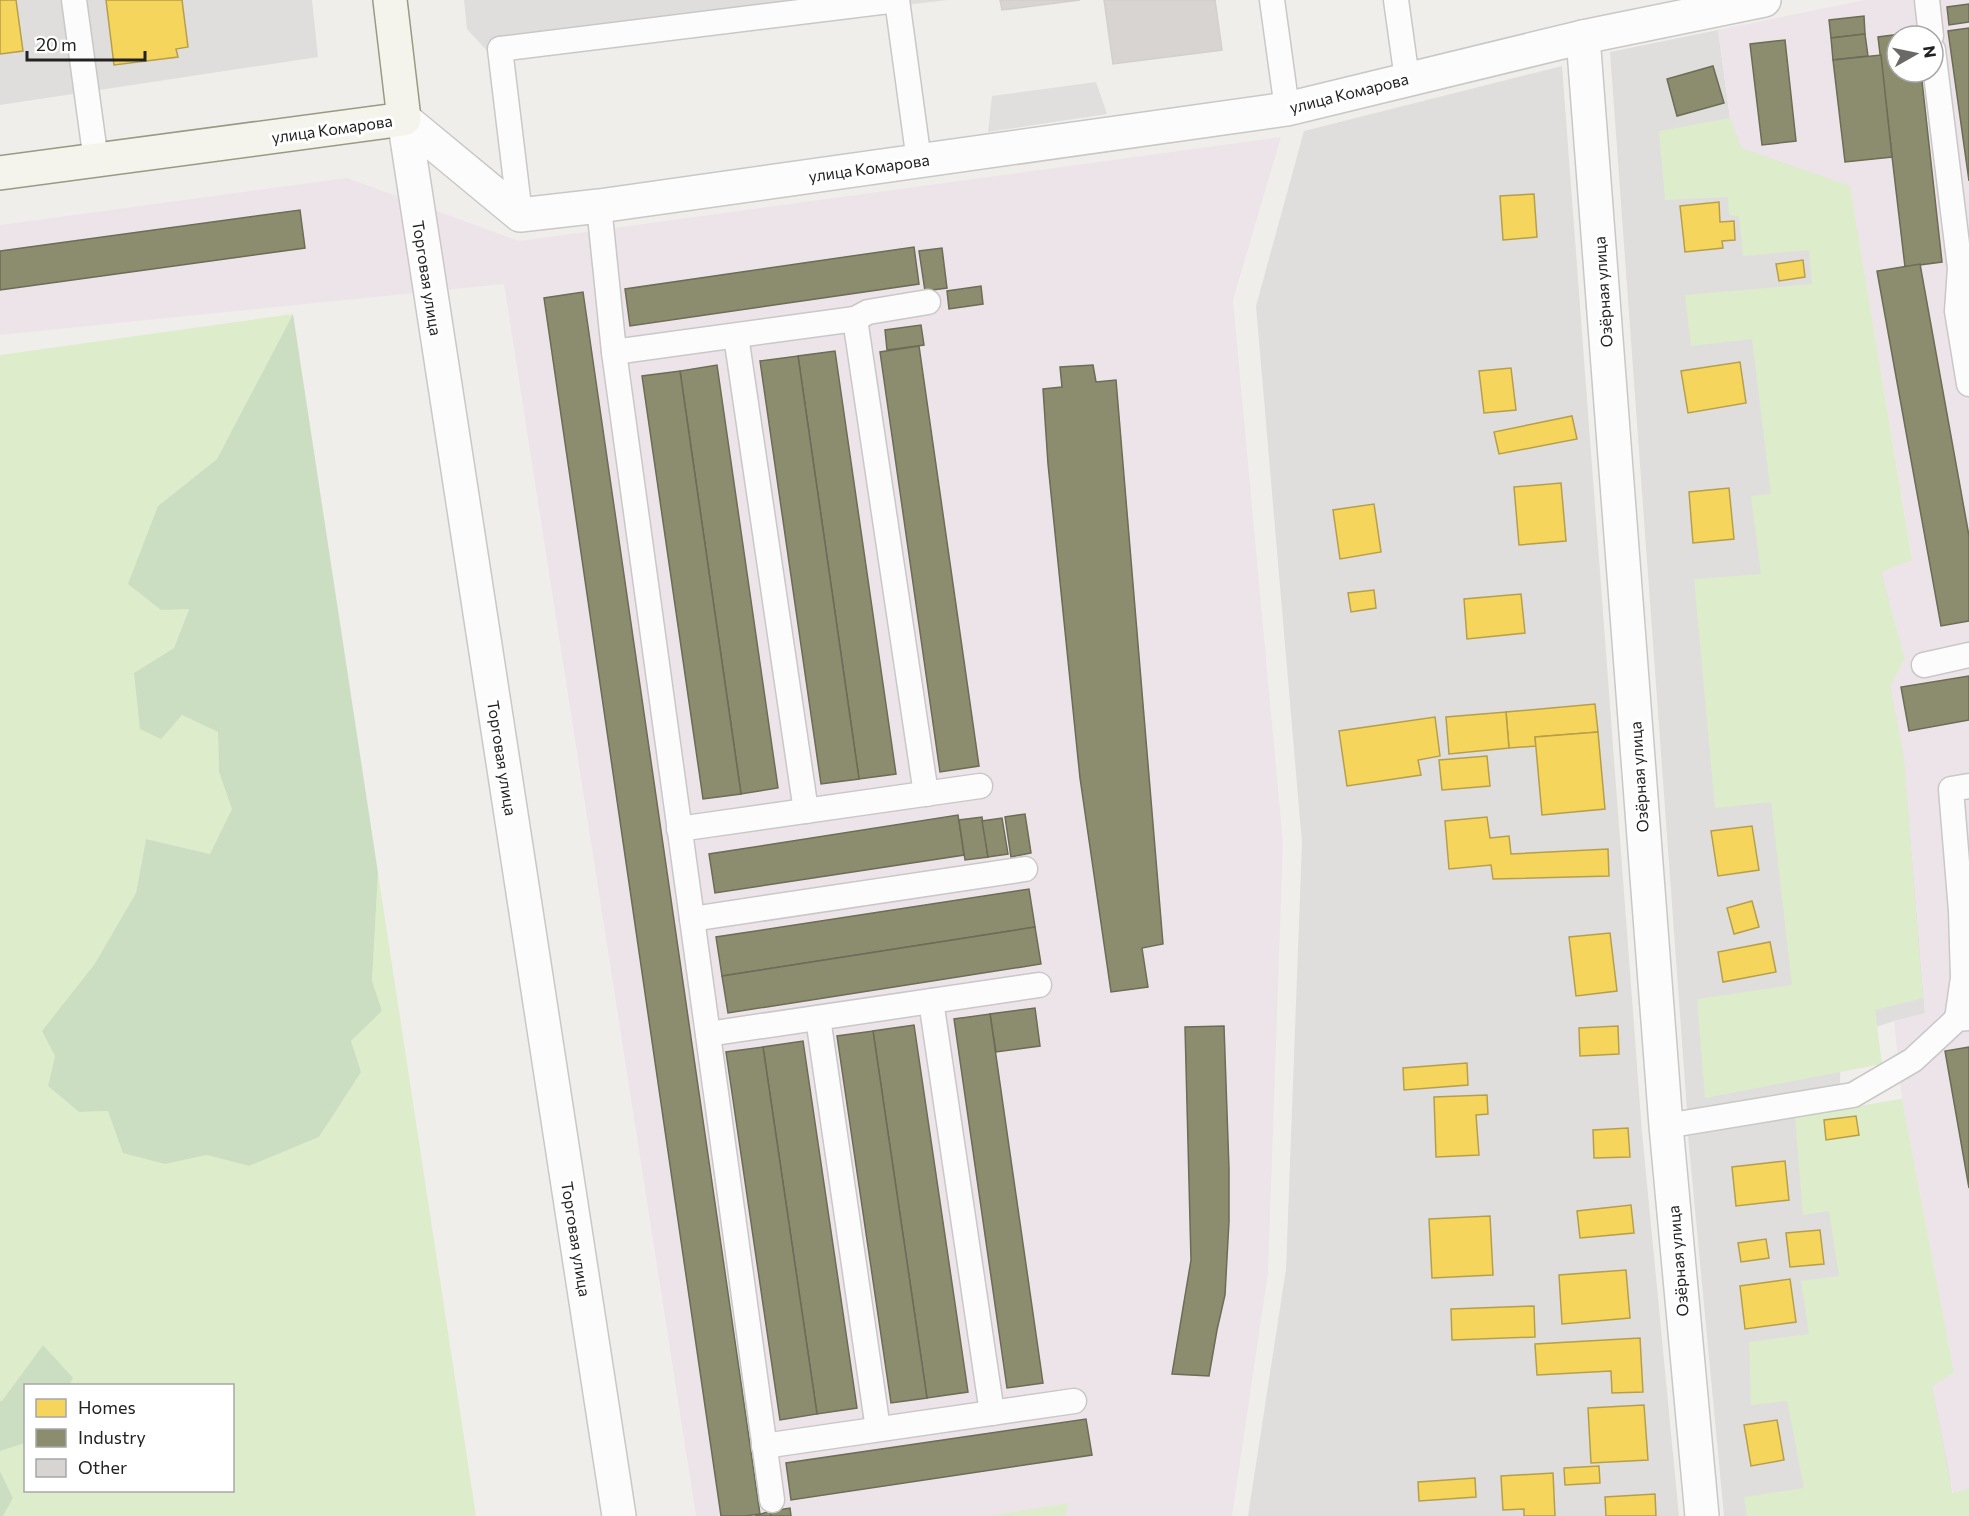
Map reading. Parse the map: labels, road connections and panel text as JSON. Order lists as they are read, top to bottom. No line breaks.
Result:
{"streets":{"street":["улица Комарова","Торговая улица","Озёрная улица"]},"crossings":[["улица Комарова","Торговая улица"],["улица Комарова","Озёрная улица"]],"legend":["Homes","Industry","Other"],"scale_bar":"20 m","north":"right"}
